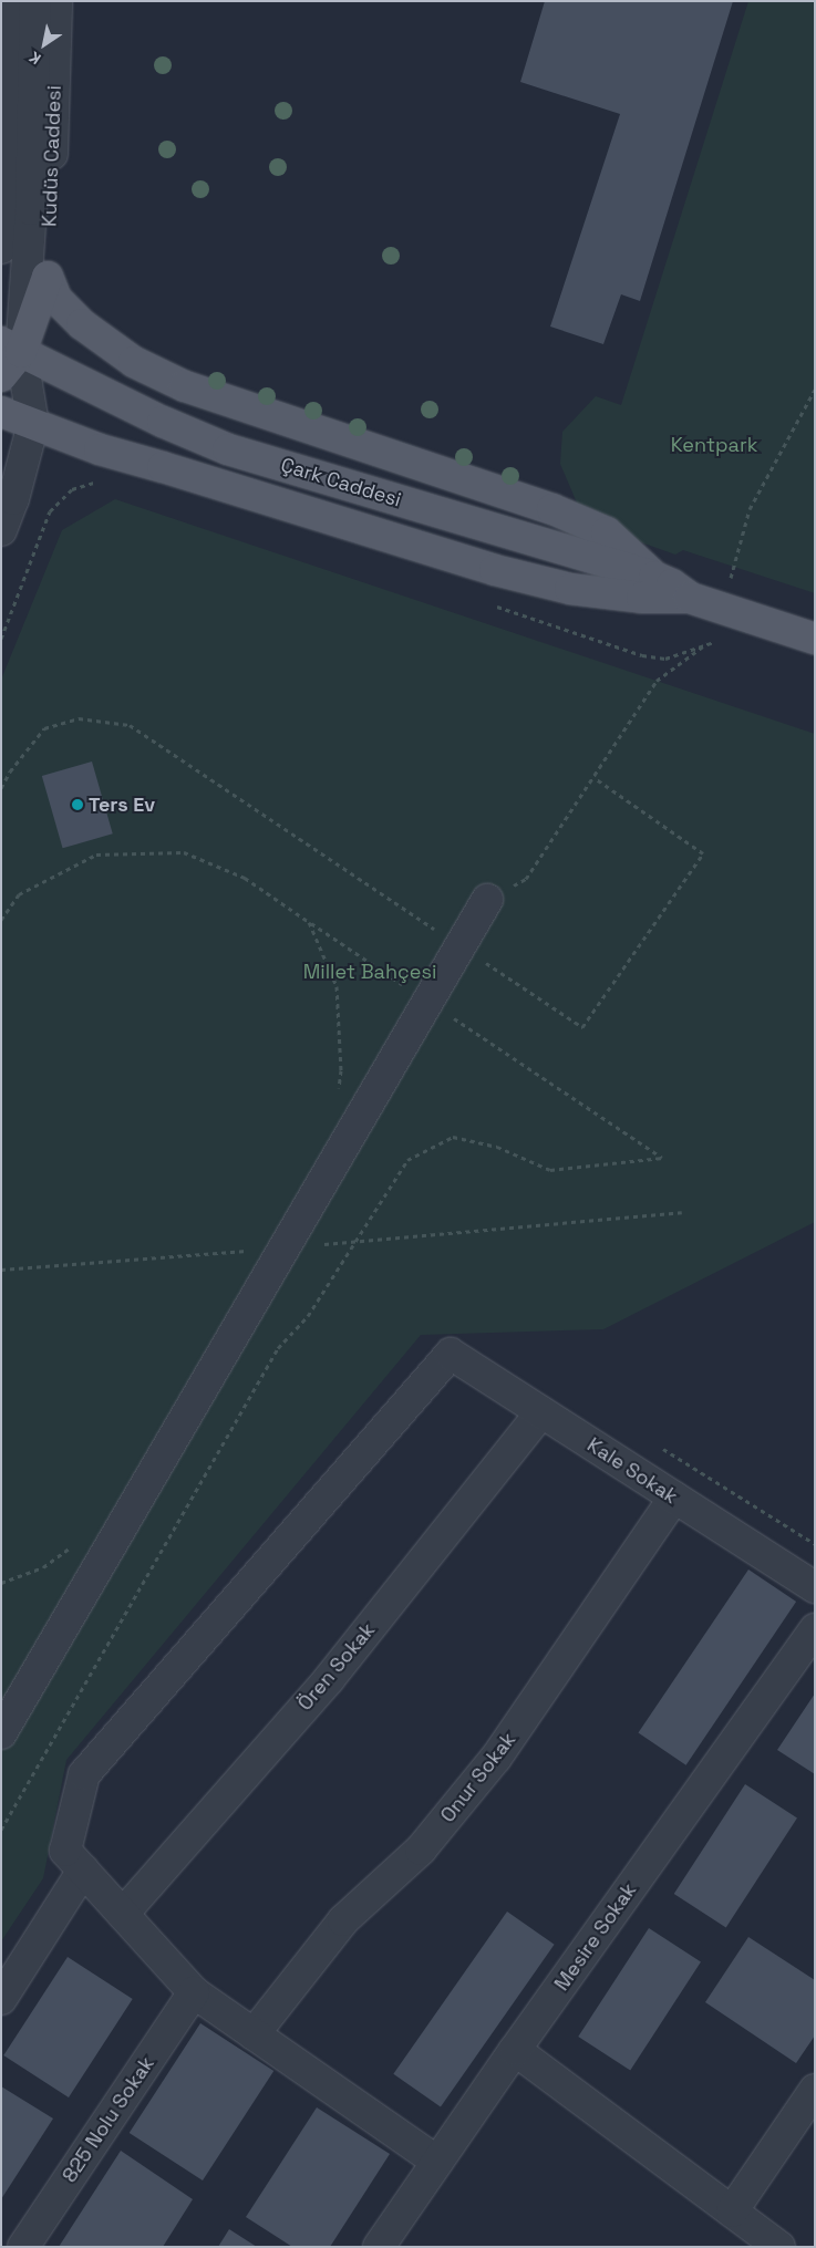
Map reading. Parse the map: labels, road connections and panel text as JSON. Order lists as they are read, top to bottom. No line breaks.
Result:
{"streets":{"main road":["Çark Caddesi"],"street":["Kudüs Caddesi","Kale Sokak","Ören Sokak","Onur Sokak","Mesire Sokak","825 Nolu Sokak"]},"crossings":[["Kale Sokak","Ören Sokak"],["Kale Sokak","Onur Sokak"]],"parks":["Kentpark","Millet Bahçesi"],"places":["Ters Ev"],"north":"bottom left"}
